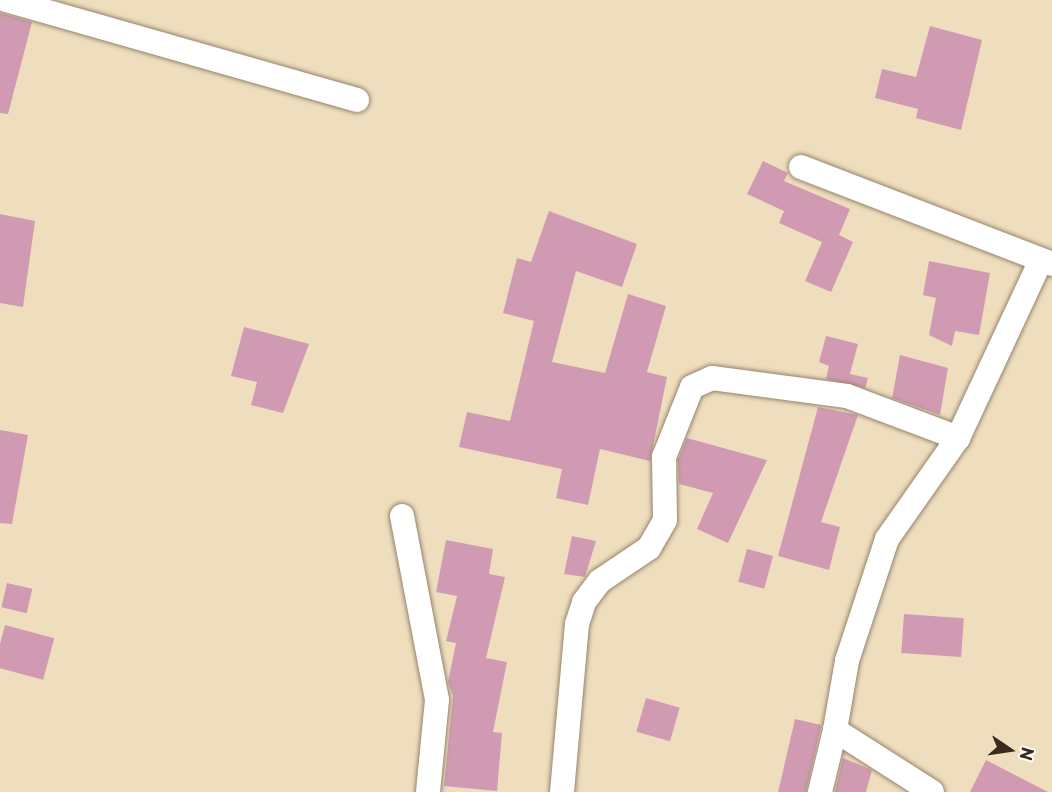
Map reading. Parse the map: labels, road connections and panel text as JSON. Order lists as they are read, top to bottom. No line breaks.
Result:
{"north":"right"}
